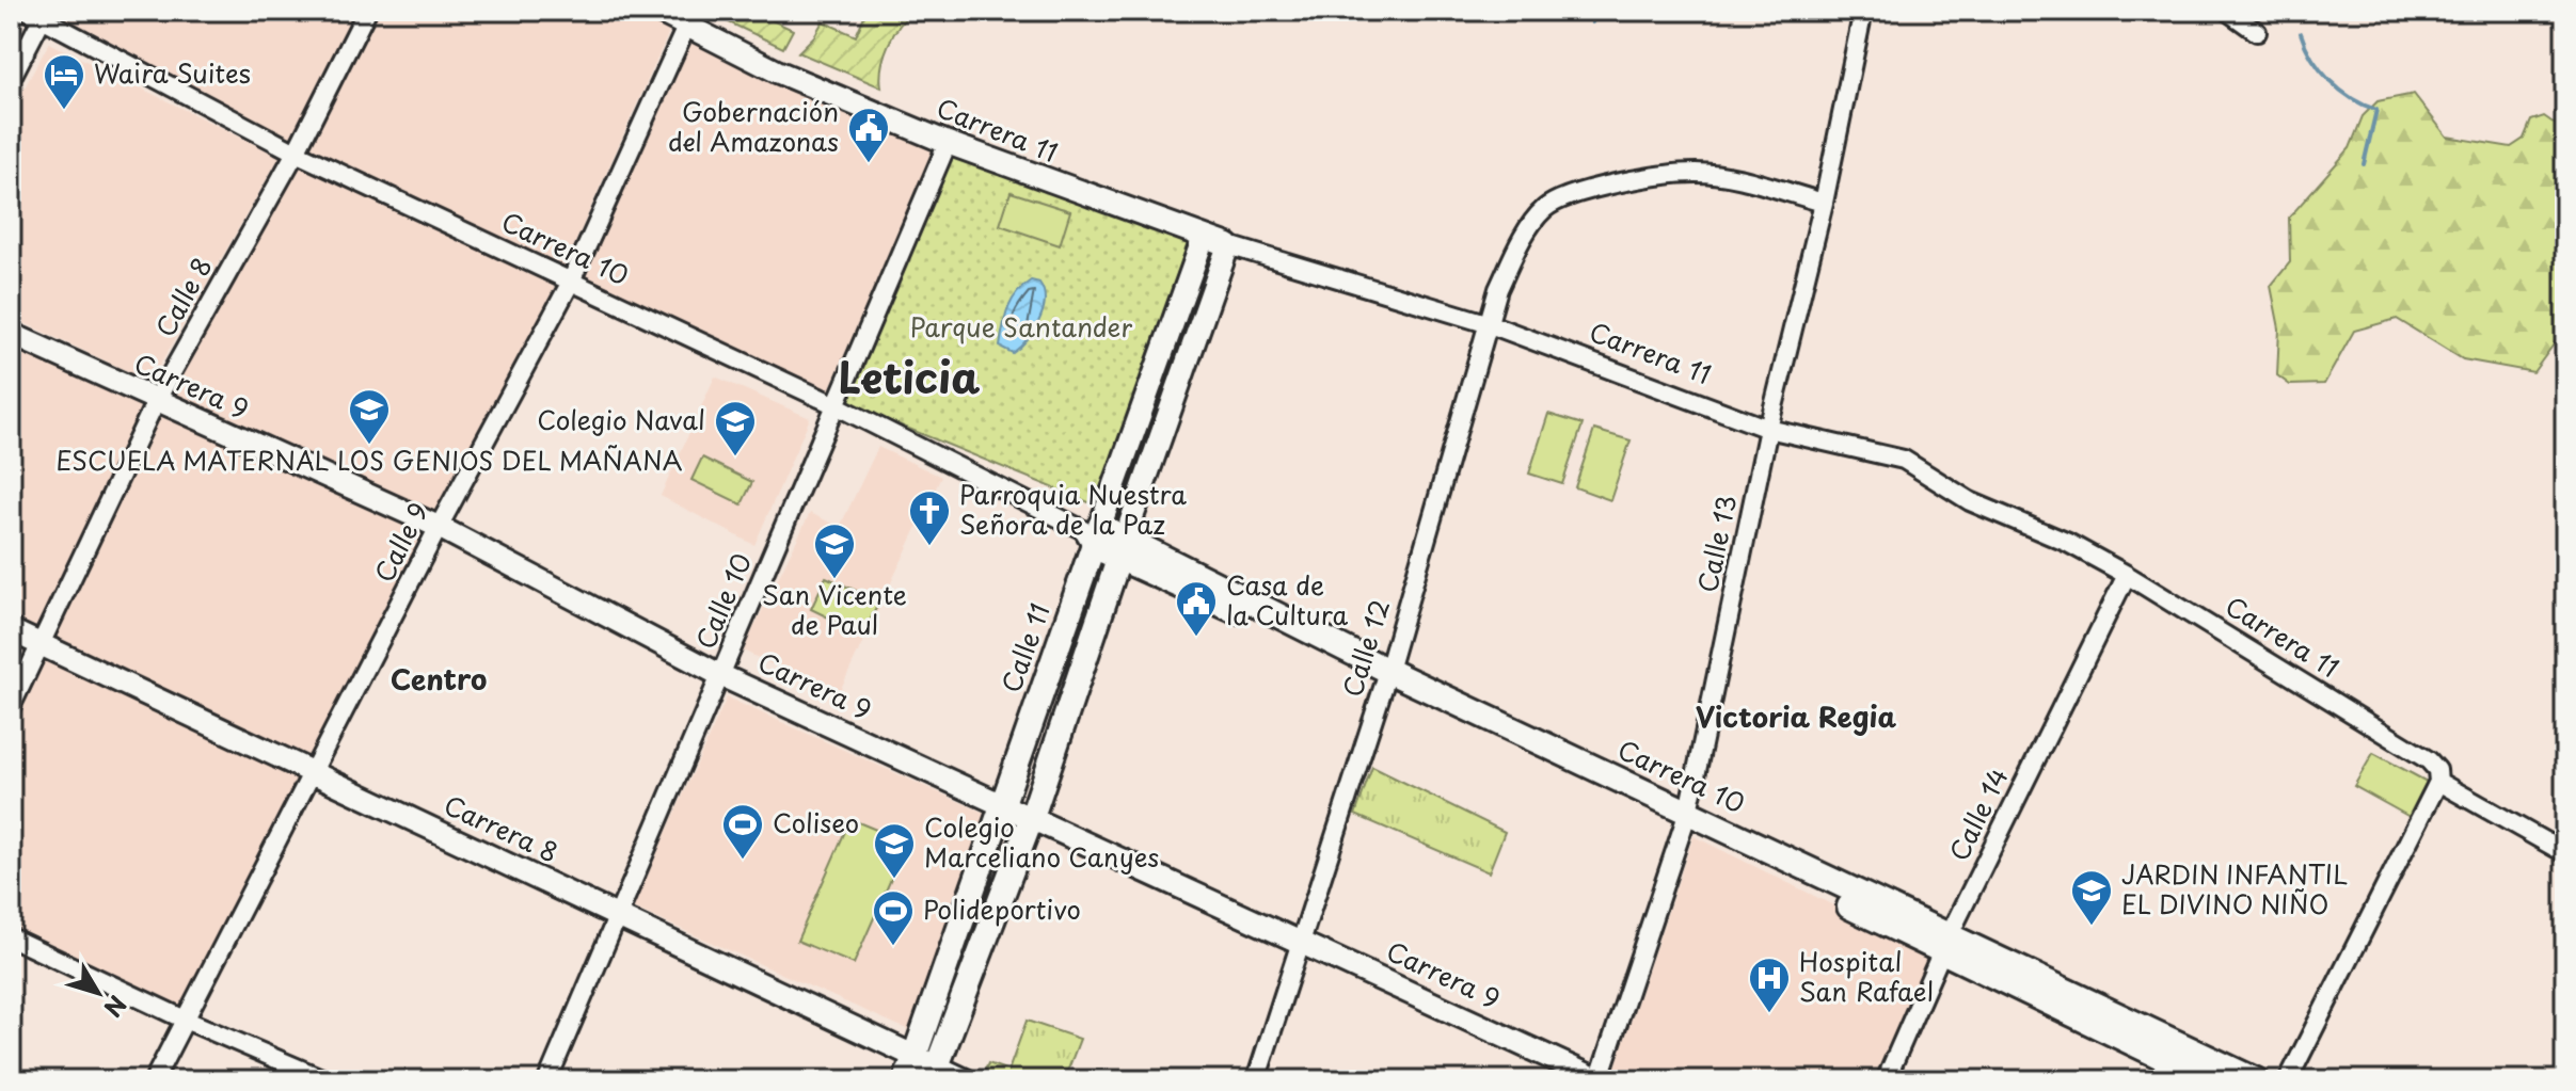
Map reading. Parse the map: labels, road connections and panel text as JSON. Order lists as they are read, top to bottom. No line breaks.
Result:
{"streets":{"main road":["Carrera 10","Calle 11"],"street":["Carrera 11","Calle 8","Carrera 9","Calle 9","Calle 13","Calle 10","Calle 12","Calle 14","Carrera 8"]},"crossings":[["Carrera 11","Calle 9"],["Carrera 11","Calle 13"],["Carrera 11","Calle 10"],["Carrera 11","Calle 11"],["Carrera 11","Calle 12"],["Carrera 11","Calle 14"],["Carrera 10","Calle 8"],["Carrera 10","Calle 9"],["Carrera 10","Calle 13"],["Carrera 10","Calle 10"],["Carrera 10","Calle 11"],["Carrera 10","Calle 12"],["Carrera 10","Calle 14"],["Calle 8","Carrera 9"],["Calle 8","Carrera 8"],["Carrera 9","Calle 9"],["Carrera 9","Calle 13"],["Carrera 9","Calle 10"],["Carrera 9","Calle 11"],["Carrera 9","Calle 12"],["Calle 9","Carrera 8"],["Calle 13","Calle 12"],["Calle 10","Carrera 8"],["Calle 11","Carrera 8"]],"districts":["Leticia","Centro","Victoria Regia"],"parks":["Parque Santander"],"places":{"hotel":["Waira Suites"],"public building":["Gobernación del Amazonas","Casa de la Cultura"],"school or university":["ESCUELA MATERNAL LOS GENIOS DEL MAÑANA","Colegio Naval","San Vicente de Paul","Colegio Marceliano Canyes","JARDIN INFANTIL EL DIVINO NIÑO"],"church":["Parroquia Nuestra Señora de la Paz"],"sports":["Coliseo","Polideportivo"],"hospital":["Hospital San Rafael"]},"north":"bottom right"}
